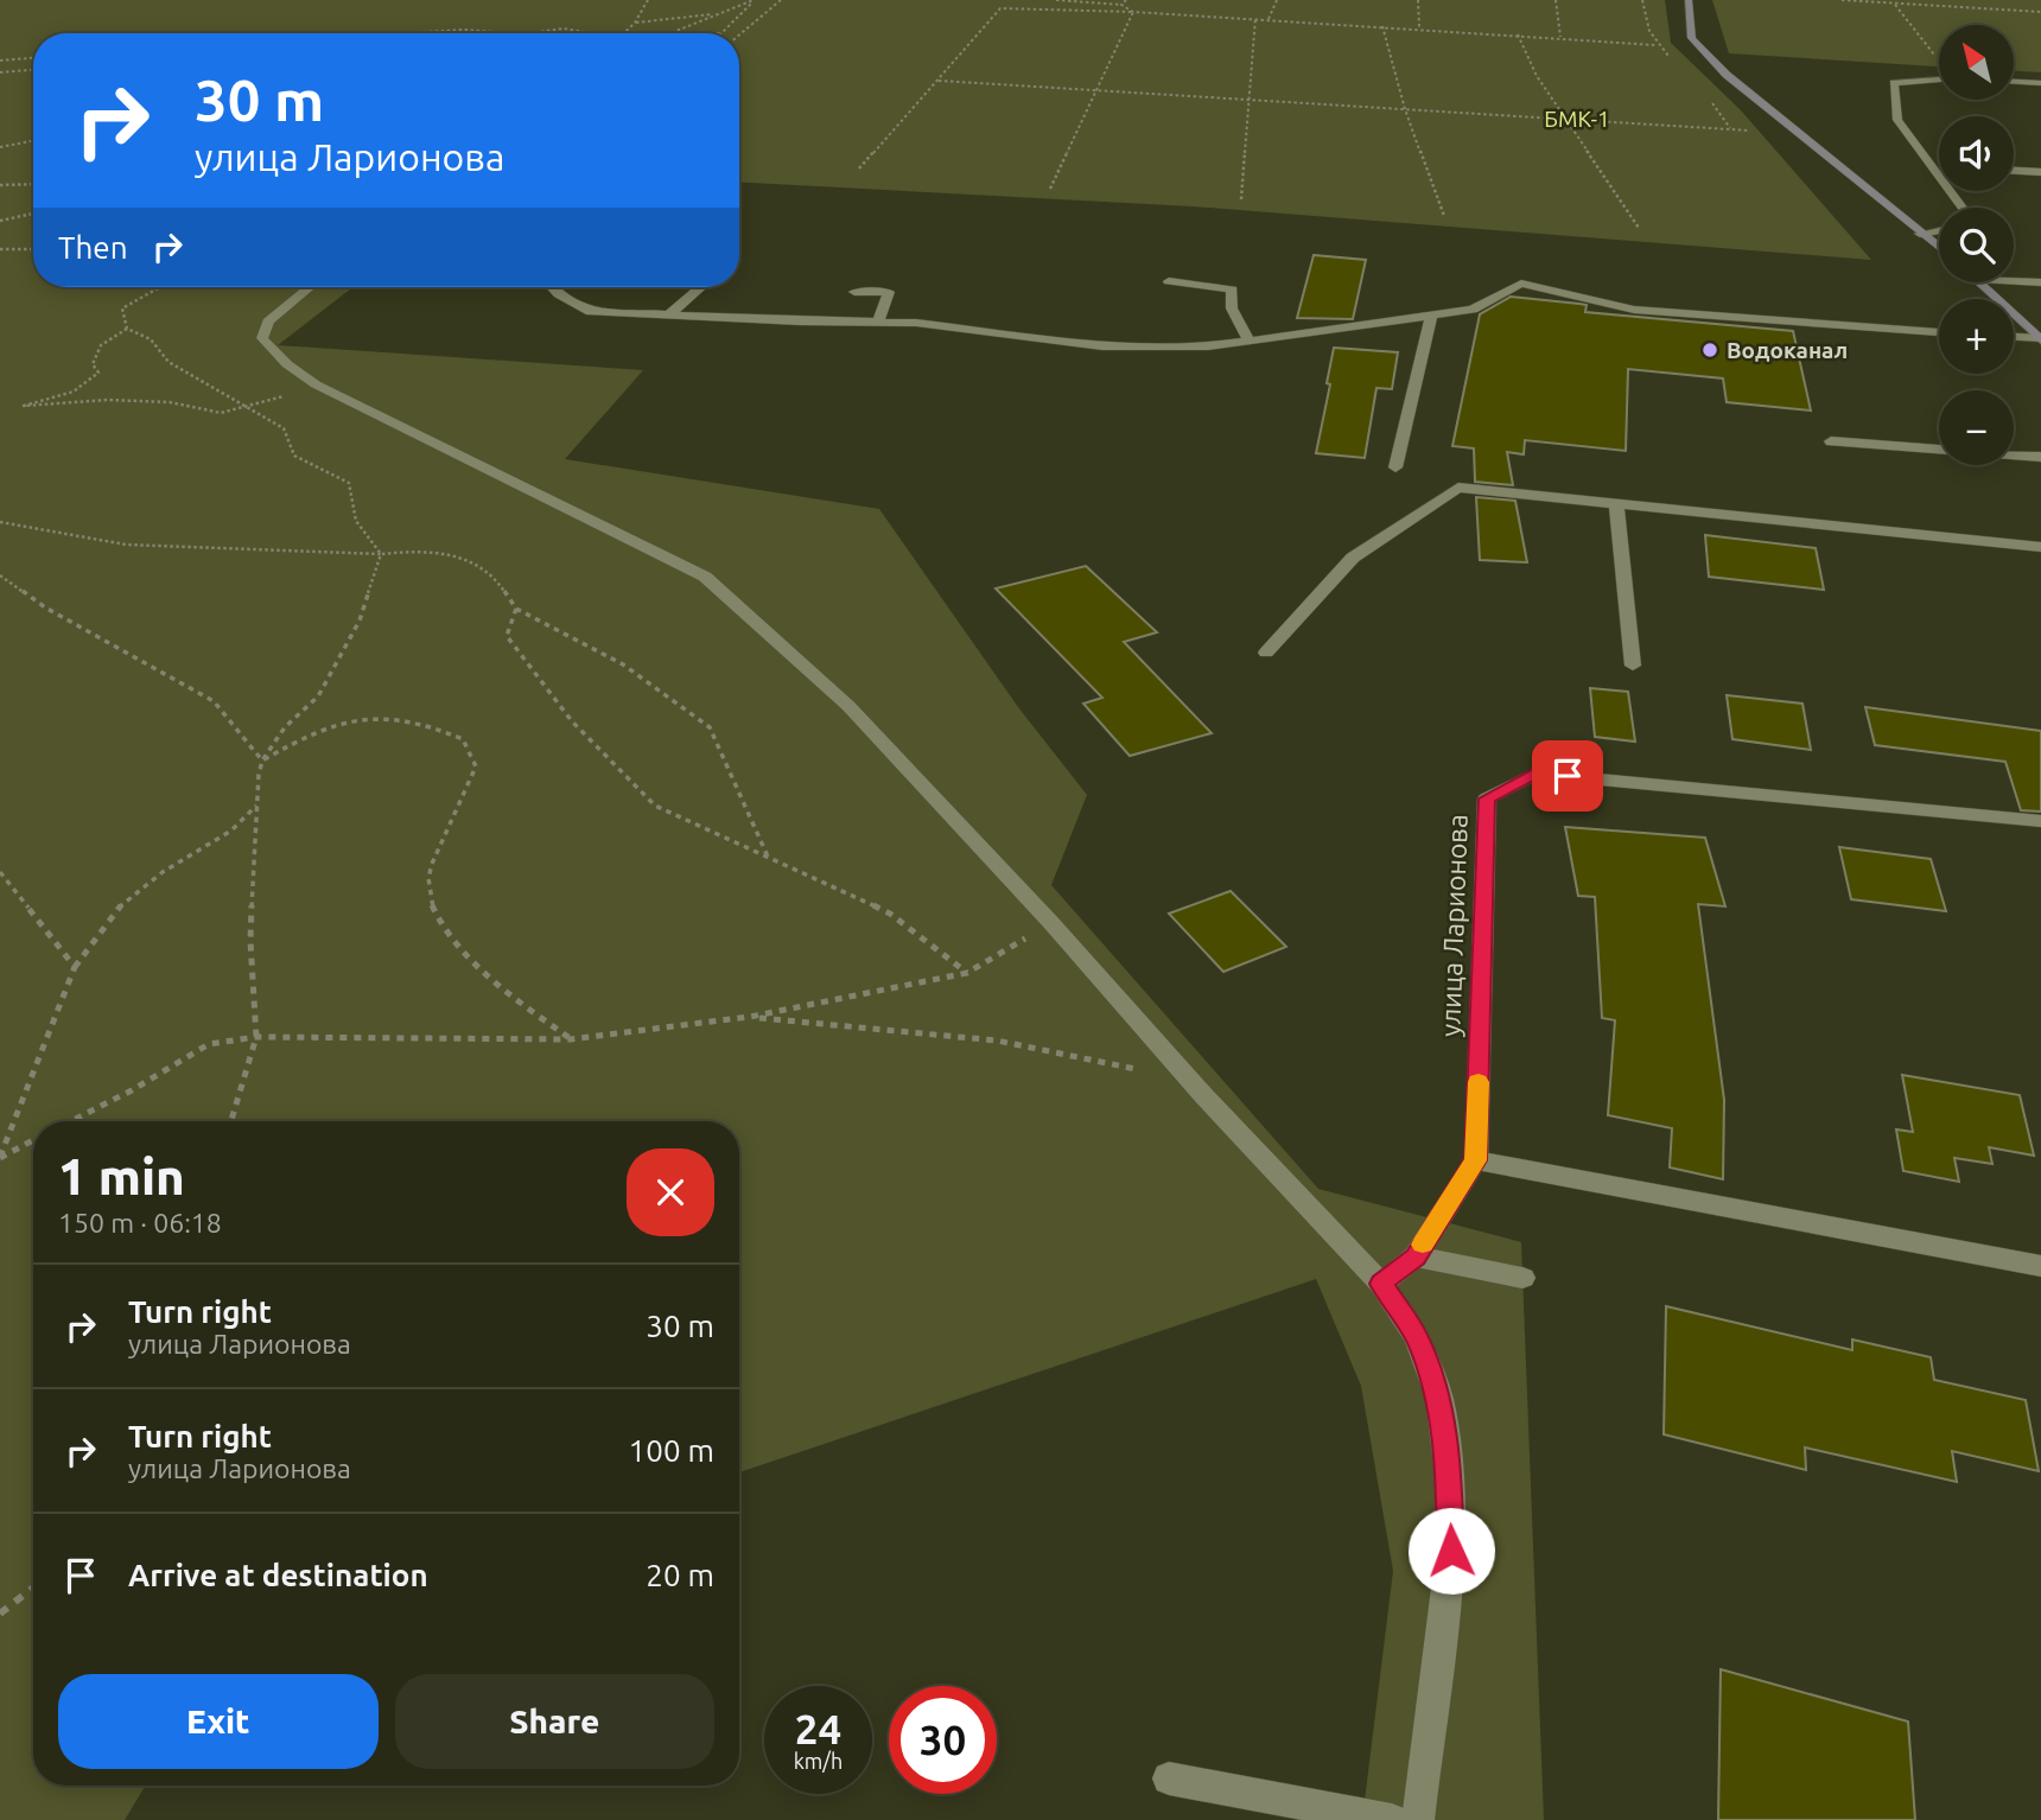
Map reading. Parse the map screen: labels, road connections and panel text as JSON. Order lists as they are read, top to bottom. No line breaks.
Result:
{"streets":{"street":["улица Ларионова"]},"parks":["БМК-1"],"places":["Водоканал"],"north":"top left","page":{"map_buttons":["+","−"],"turn":["30 m","улица Ларионова"],"then":"Then","heading":["1 min","150 m · 06:18"],"list":[{"name":"Turn right","note":"улица Ларионова","value":"30 m"},{"name":"Turn right","note":"улица Ларионова","value":"100 m"},{"name":"Arrive at destination","value":"20 m"}],"buttons":["Exit","Share"],"speed":"24 km/h","limit":"30"}}
